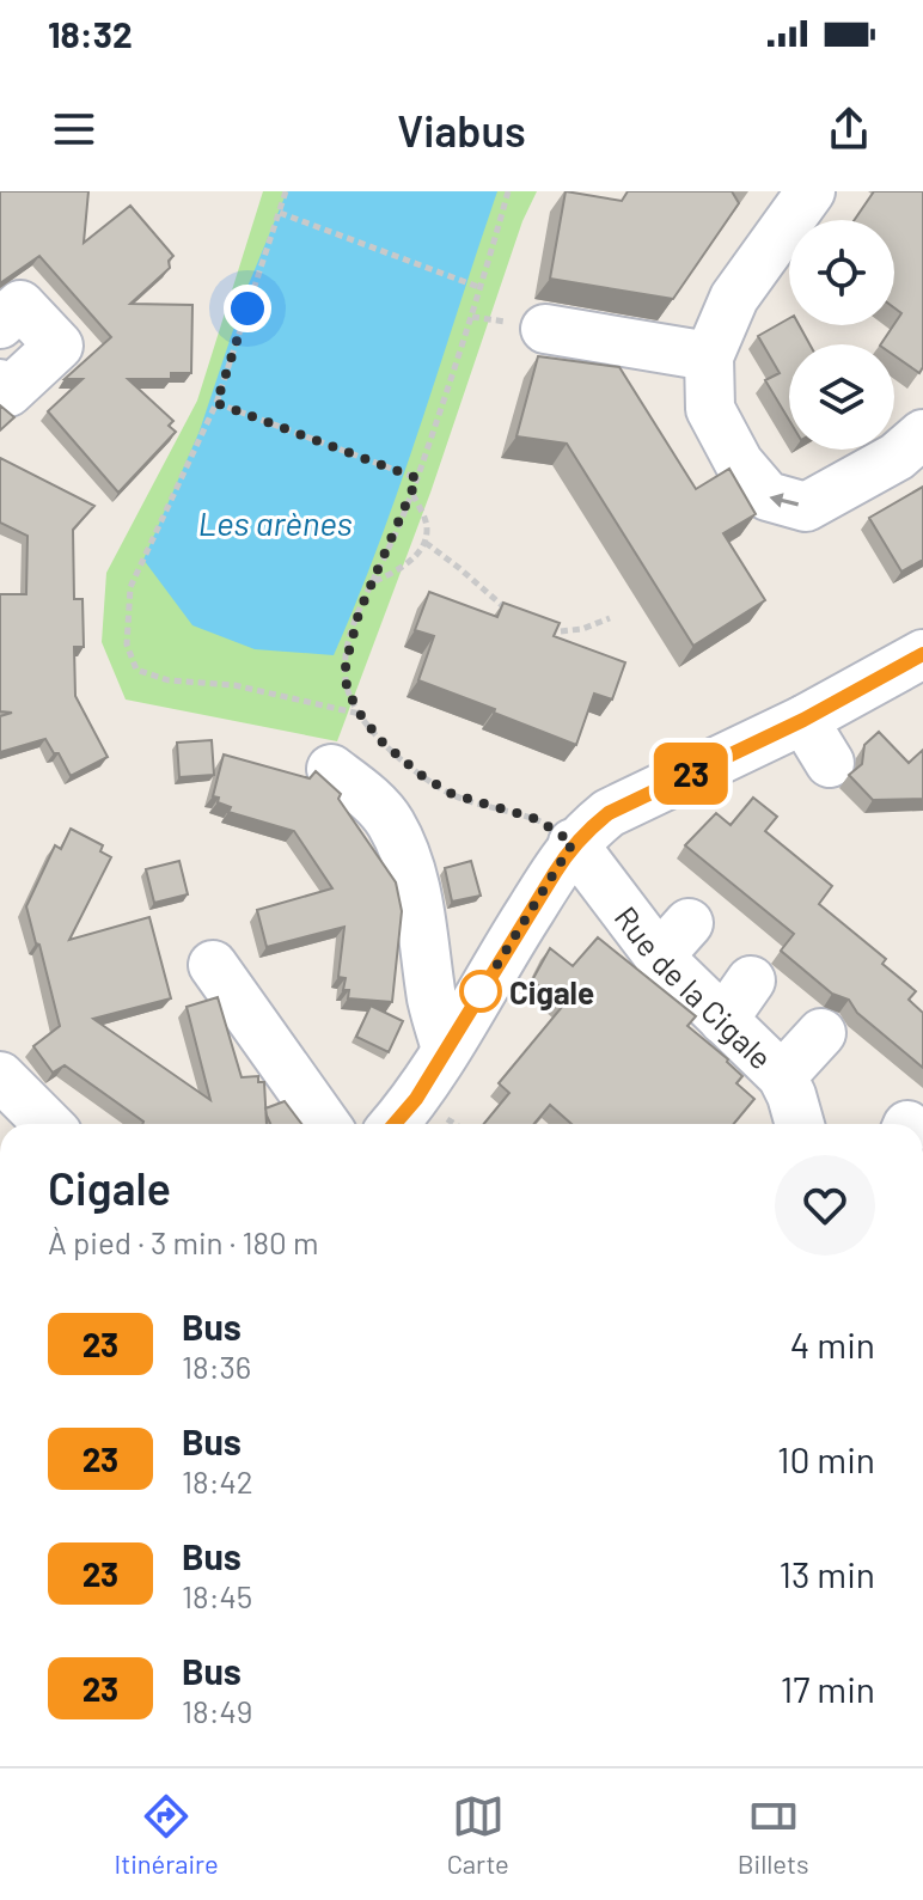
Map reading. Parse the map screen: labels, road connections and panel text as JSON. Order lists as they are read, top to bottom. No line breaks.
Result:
{"streets":{"street":["Rue de la Cigale"]},"water":["Les arènes"],"places":["Cigale"],"lines":["bus line 23"],"page":{"status":"18:32","header":"Viabus","on_map":"23","heading":["Cigale","À pied · 3 min · 180 m"],"list":[{"mark":"23","name":"Bus","note":"18:36","value":"4 min"},{"mark":"23","name":"Bus","note":"18:42","value":"10 min"},{"mark":"23","name":"Bus","note":"18:45","value":"13 min"},{"mark":"23","name":"Bus","note":"18:49","value":"17 min"}],"tabs":["Itinéraire","Carte","Billets"]}}
